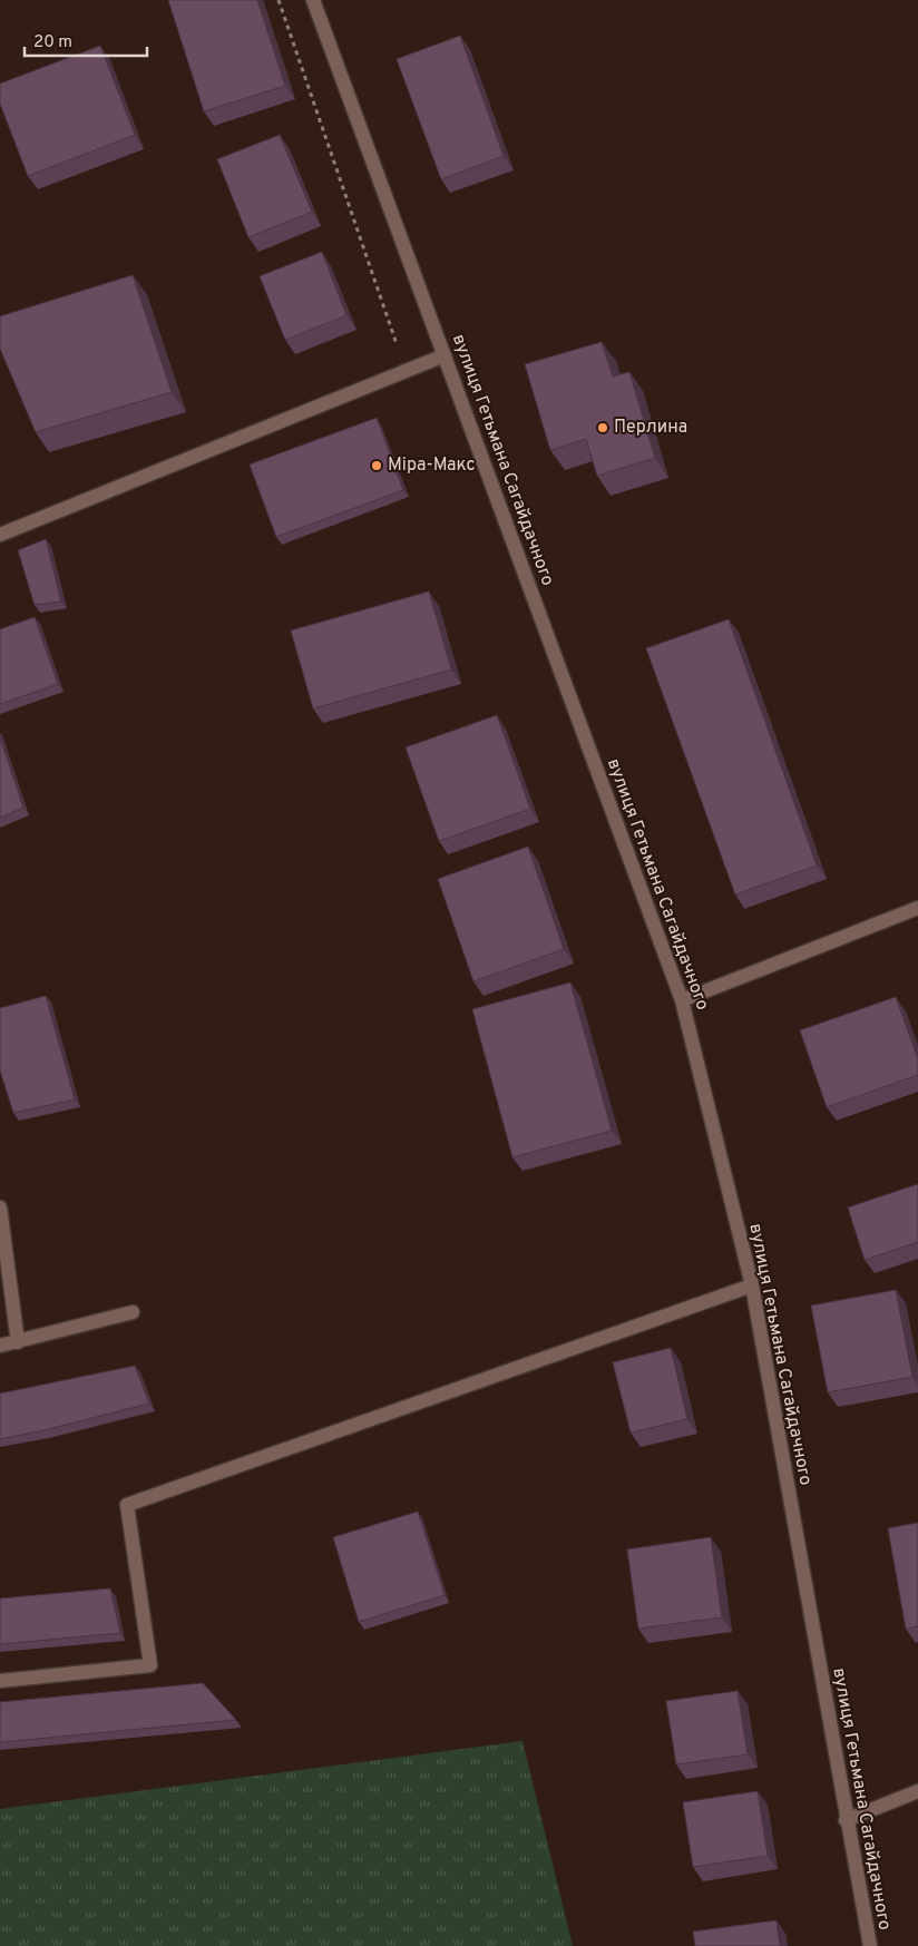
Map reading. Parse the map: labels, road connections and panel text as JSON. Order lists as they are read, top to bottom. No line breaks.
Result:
{"streets":{"main road":["вулиця Гетьмана Сагайдачного"]},"places":["Перлина","Міра-Макс"],"scale_bar":"20 m"}
